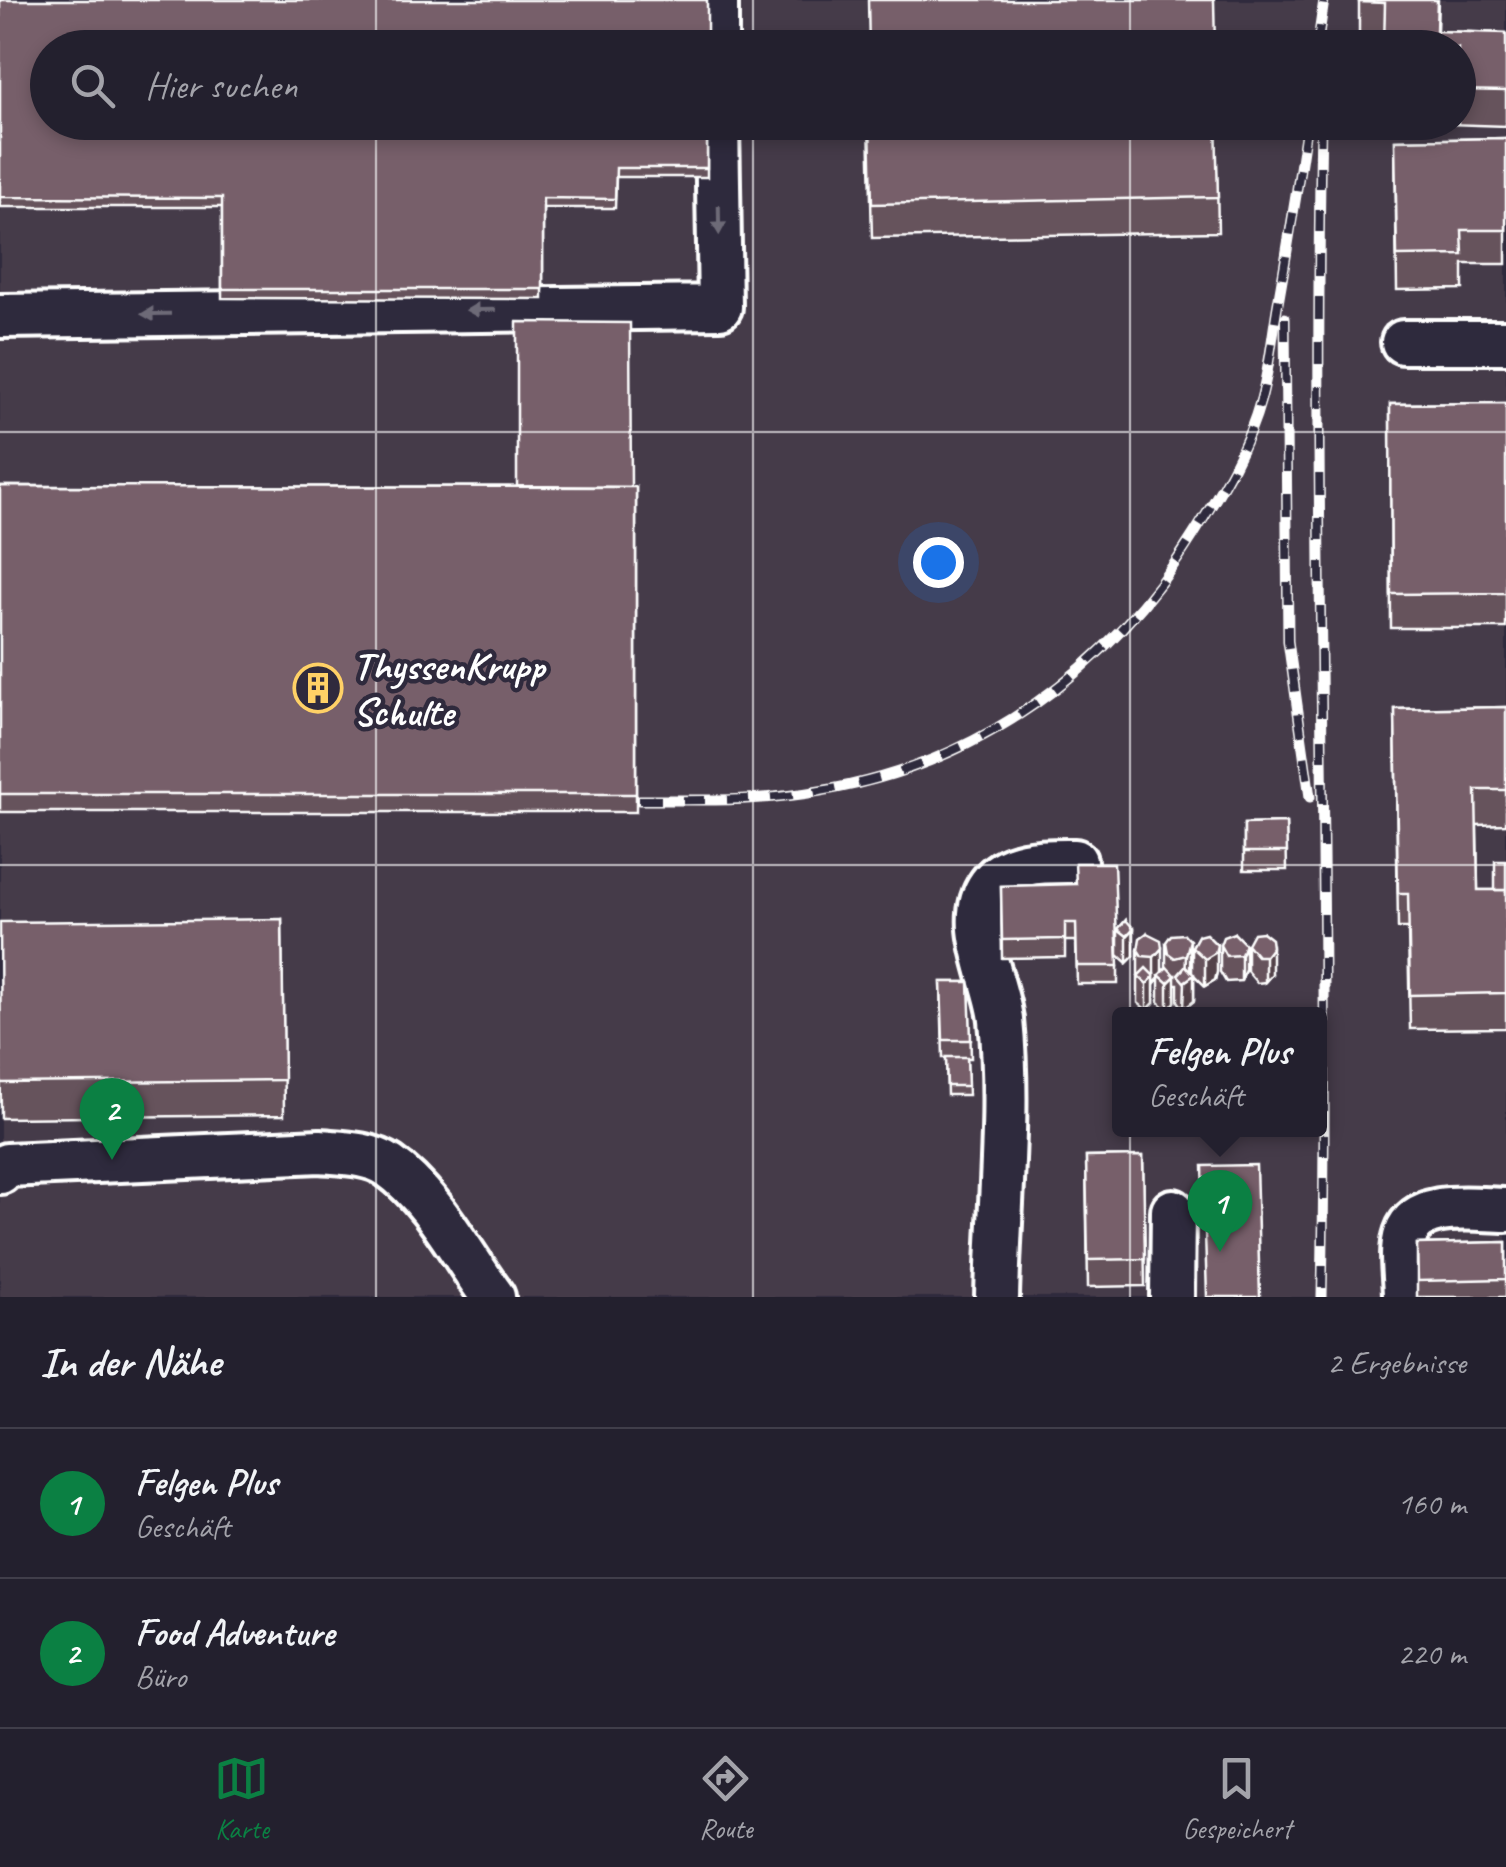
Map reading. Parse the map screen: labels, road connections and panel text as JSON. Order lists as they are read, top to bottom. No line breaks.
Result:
{"places":{"building":["ThyssenKrupp Schulte"]},"page":{"search":"Hier suchen","popup":["Felgen Plus","Geschäft"],"pins":["2","1"],"heading":["In der Nähe","2 Ergebnisse"],"list":[{"mark":"1","name":"Felgen Plus","note":"Geschäft","value":"160 m"},{"mark":"2","name":"Food Adventure","note":"Büro","value":"220 m"}],"nav":["Karte","Route","Gespeichert"]}}
